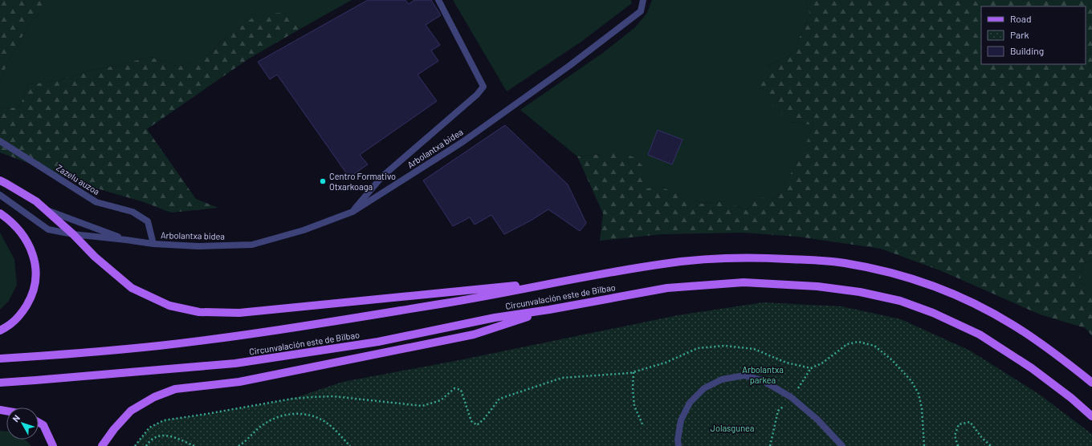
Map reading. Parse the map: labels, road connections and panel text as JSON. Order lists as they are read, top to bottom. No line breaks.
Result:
{"streets":{"main road":["Circunvalación este de Bilbao"],"street":["Arbolantxa bidea","Zazelu auzoa"]},"crossings":[["Arbolantxa bidea","Zazelu auzoa"]],"parks":["Arbolantxa parkea","Jolasgunea"],"places":["Centro Formativo Otxarkoaga"],"legend":["Road","Park","Building"],"north":"top left"}
